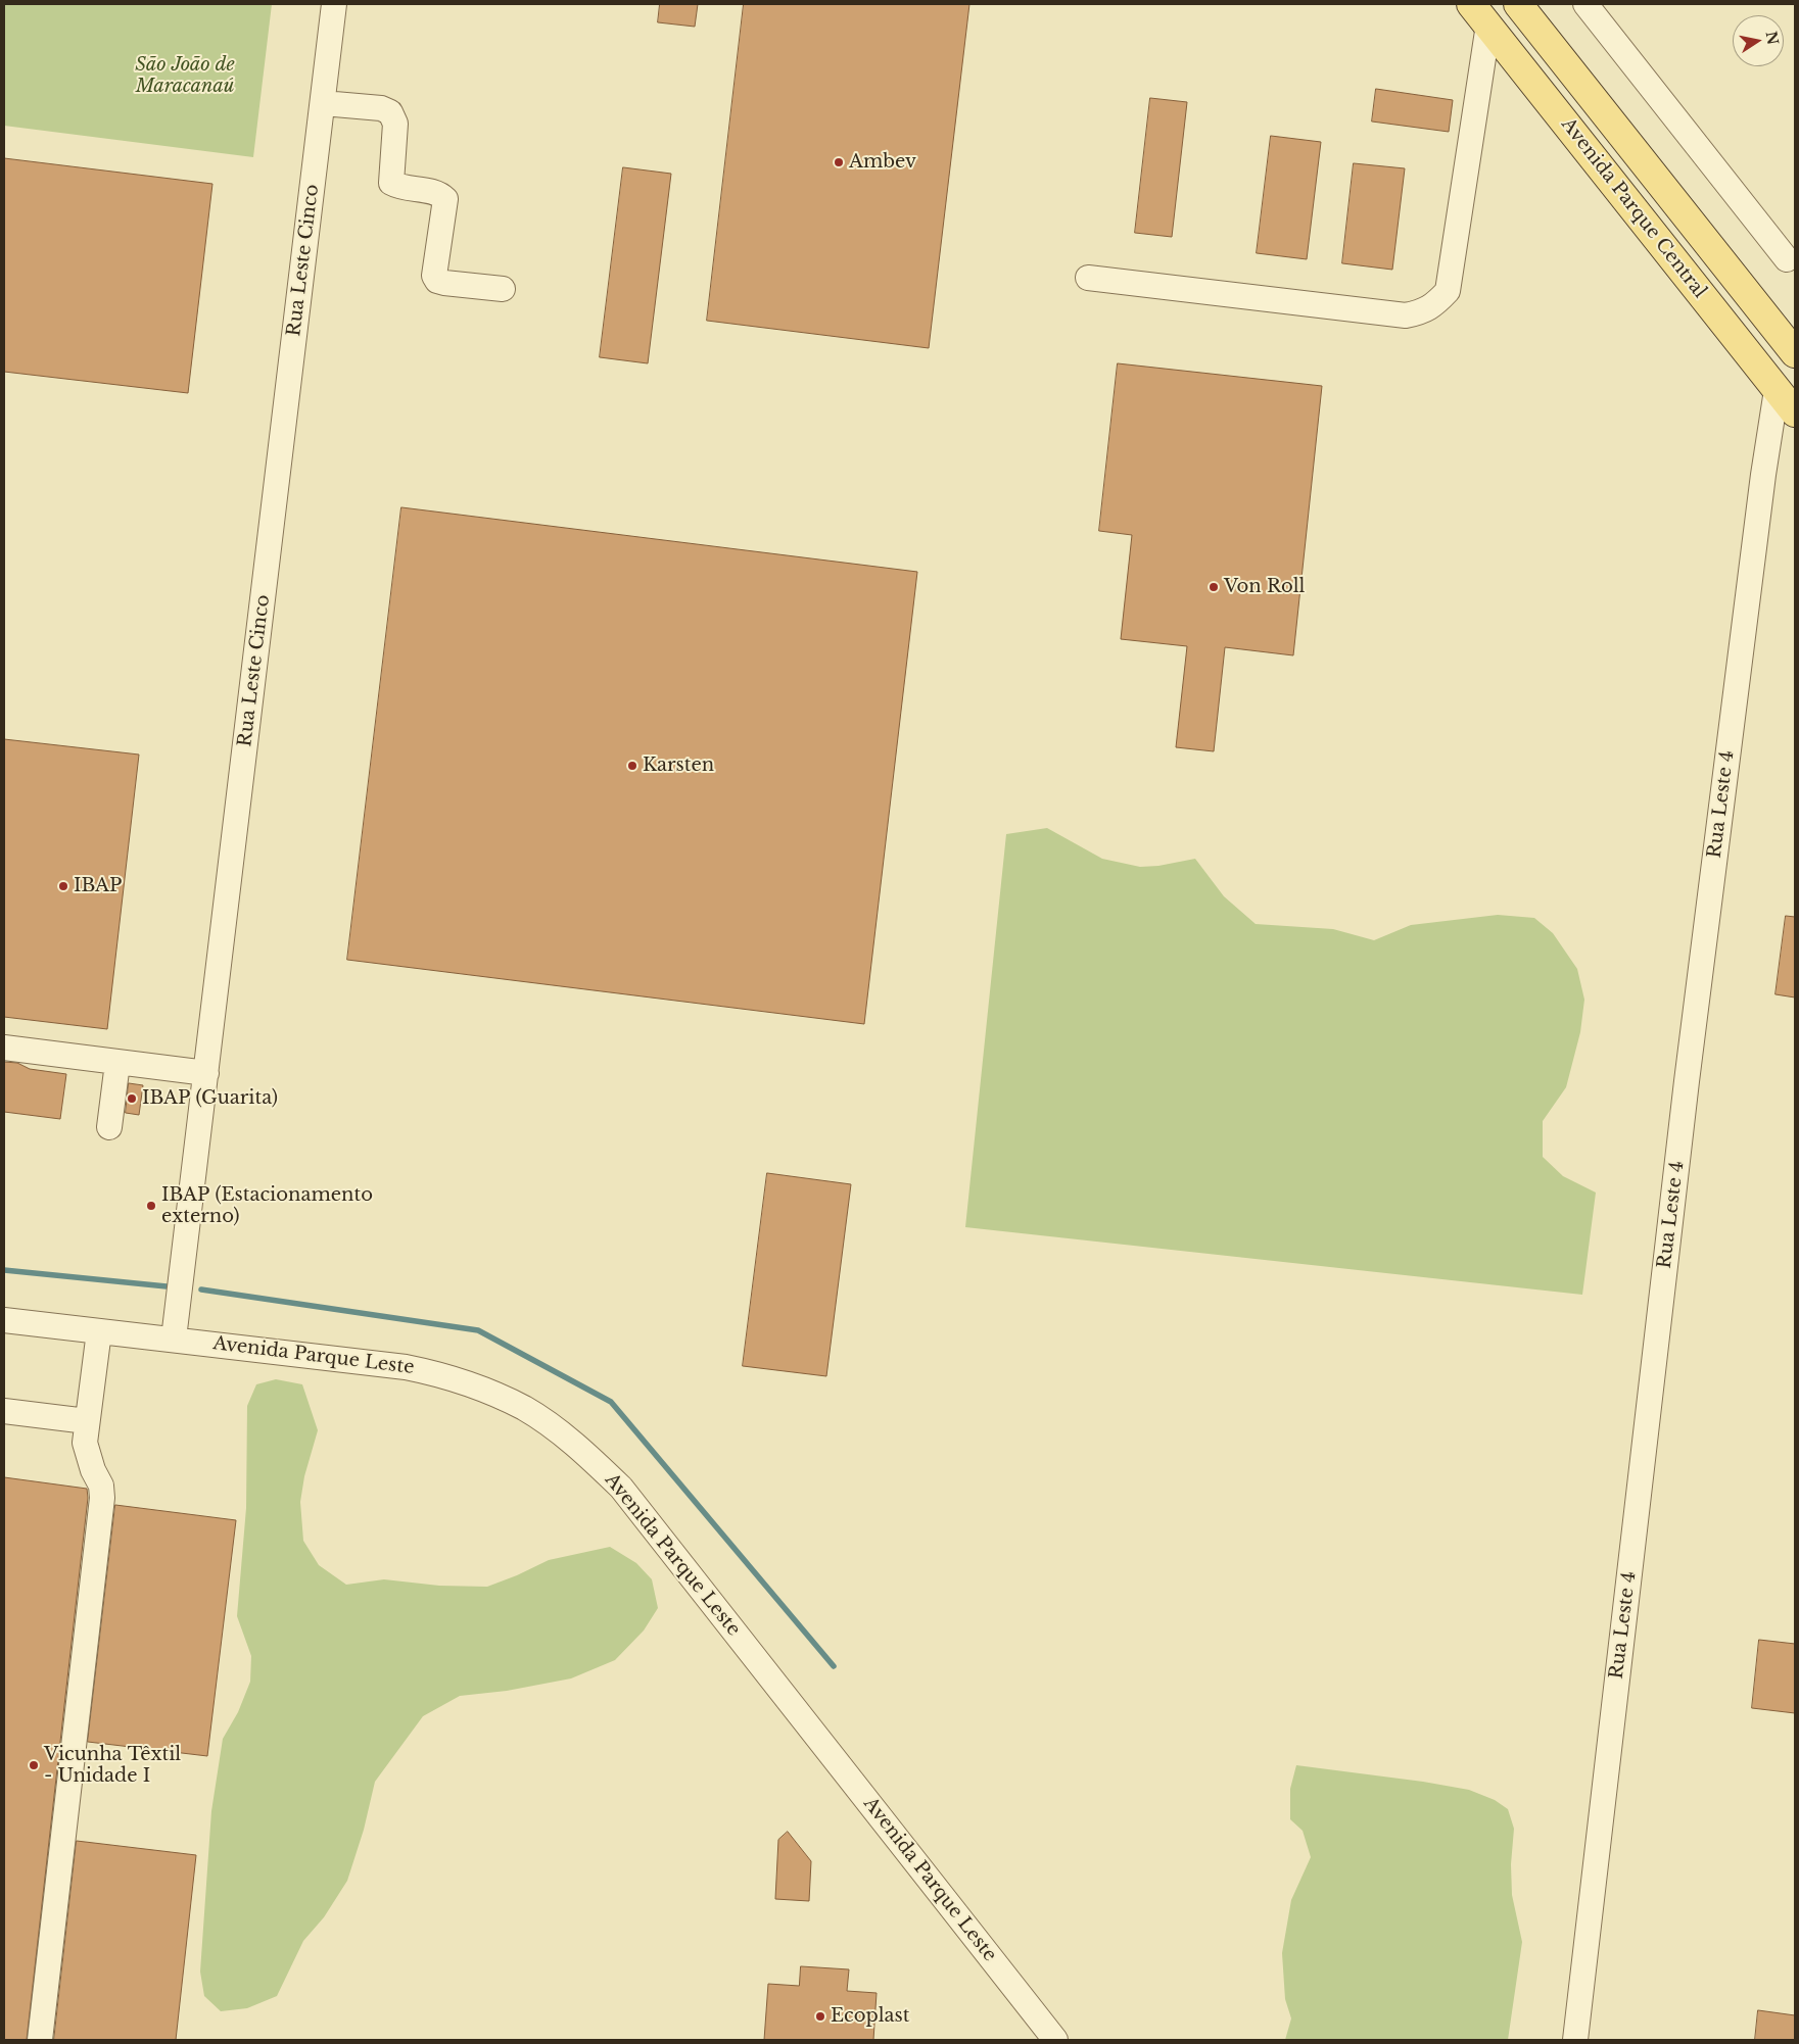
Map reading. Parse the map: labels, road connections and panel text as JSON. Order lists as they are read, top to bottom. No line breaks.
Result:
{"streets":{"main road":["Avenida Parque Central"],"street":["Rua Leste Cinco","Rua Leste 4","Avenida Parque Leste"]},"crossings":[["Avenida Parque Central","Rua Leste 4"],["Rua Leste Cinco","Avenida Parque Leste"]],"parks":["São João de Maracanaú"],"places":["Ambev","Von Roll","Karsten","IBAP","IBAP (Guarita)","IBAP (Estacionamento externo)","Vicunha Têxtil - Unidade I","Ecoplast"],"north":"right"}
